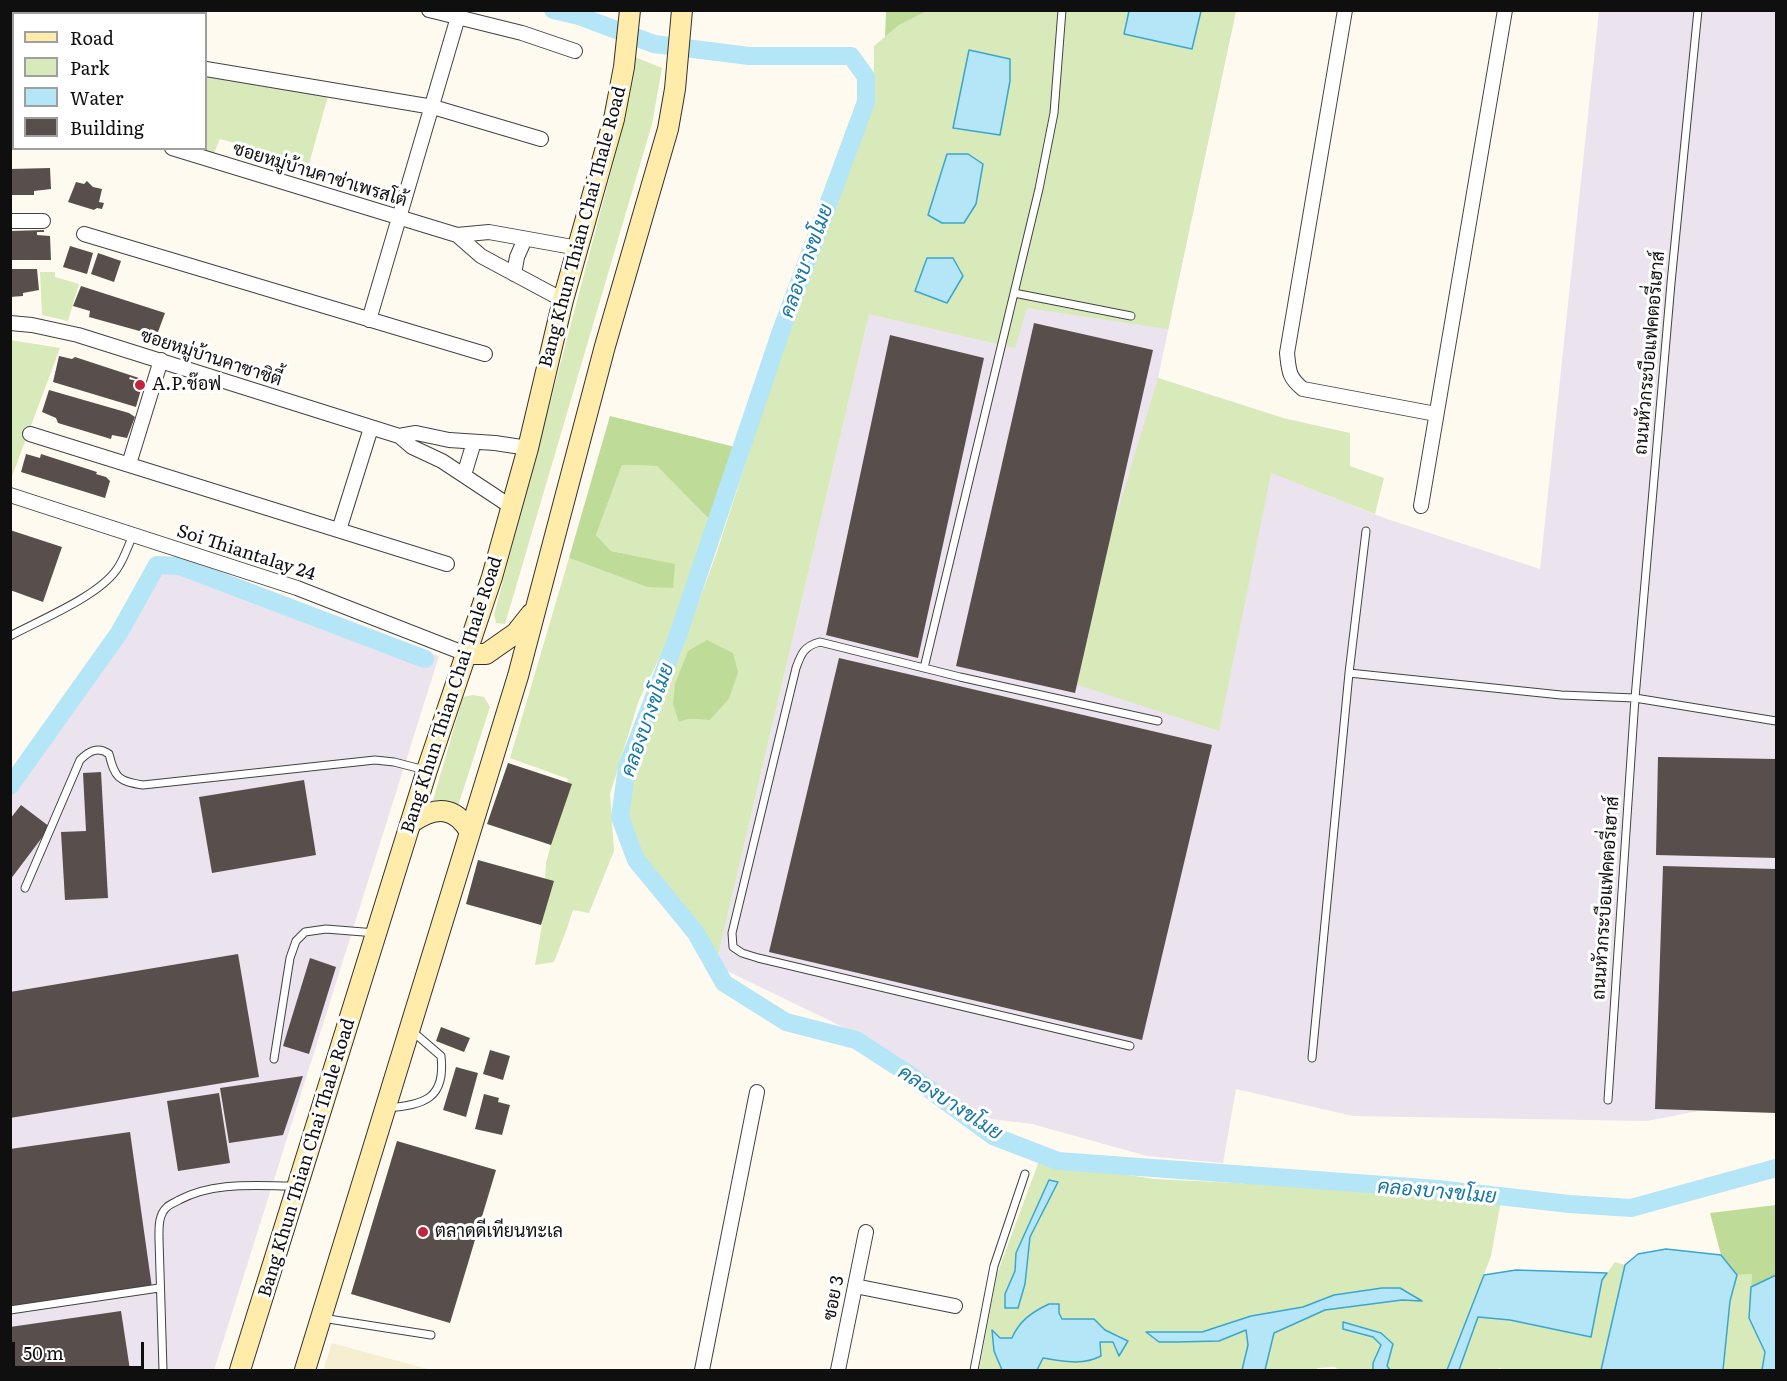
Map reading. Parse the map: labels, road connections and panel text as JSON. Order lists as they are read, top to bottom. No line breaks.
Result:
{"streets":{"main road":["Bang Khun Thian Chai Thale Road"],"street":["ซอยหมู่บ้านคาซ่าเพรสโต้","ซอยหมู่บ้านคาซาซิตี้","Soi Thiantalay 24","ซอย 3"],"lane":["ถนนหัวกระบือแฟคตอรี่เฮาส์"]},"crossings":[["ซอยหมู่บ้านคาซ่าเพรสโต้","Bang Khun Thian Chai Thale Road"],["Bang Khun Thian Chai Thale Road","ซอยหมู่บ้านคาซาซิตี้"],["Bang Khun Thian Chai Thale Road","Soi Thiantalay 24"]],"water":["คลองบางขโมย"],"places":["A.P.ช๊อฟ","ตลาดดีเทียนทะเล"],"legend":["Road","Park","Water","Building"],"scale_bar":"50 m"}
